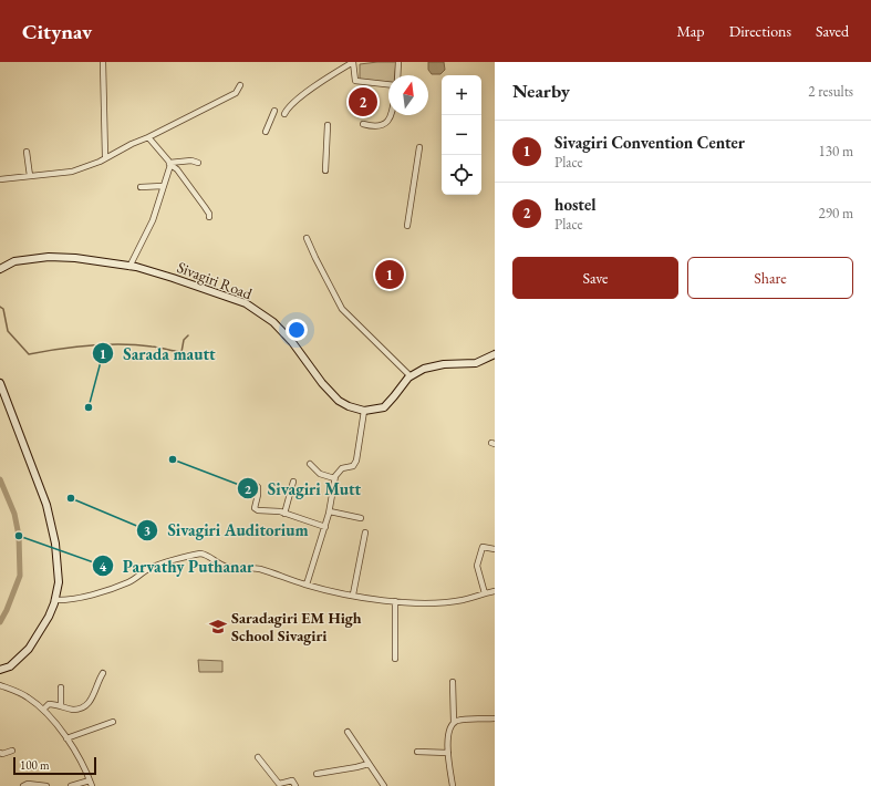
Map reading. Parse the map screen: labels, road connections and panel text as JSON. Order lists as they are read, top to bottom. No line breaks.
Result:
{"streets":{"main road":["Sivagiri Road"]},"places":{"other":["Sarada mautt","Sivagiri Mutt","Sivagiri Auditorium","Parvathy Puthanar"],"school or university":["Saradagiri EM High School Sivagiri"]},"scale_bar":"100 m","north":"top","page":{"header":"Citynav","nav":["Map","Directions","Saved"],"heading":["Nearby","2 results"],"map_buttons":["+","−"],"pins":["2","1"],"list":[{"mark":"1","name":"Sivagiri Convention Center","note":"Place","value":"130 m"},{"mark":"2","name":"hostel","note":"Place","value":"290 m"}],"buttons":["Save","Share"],"scale":"100 m"}}
